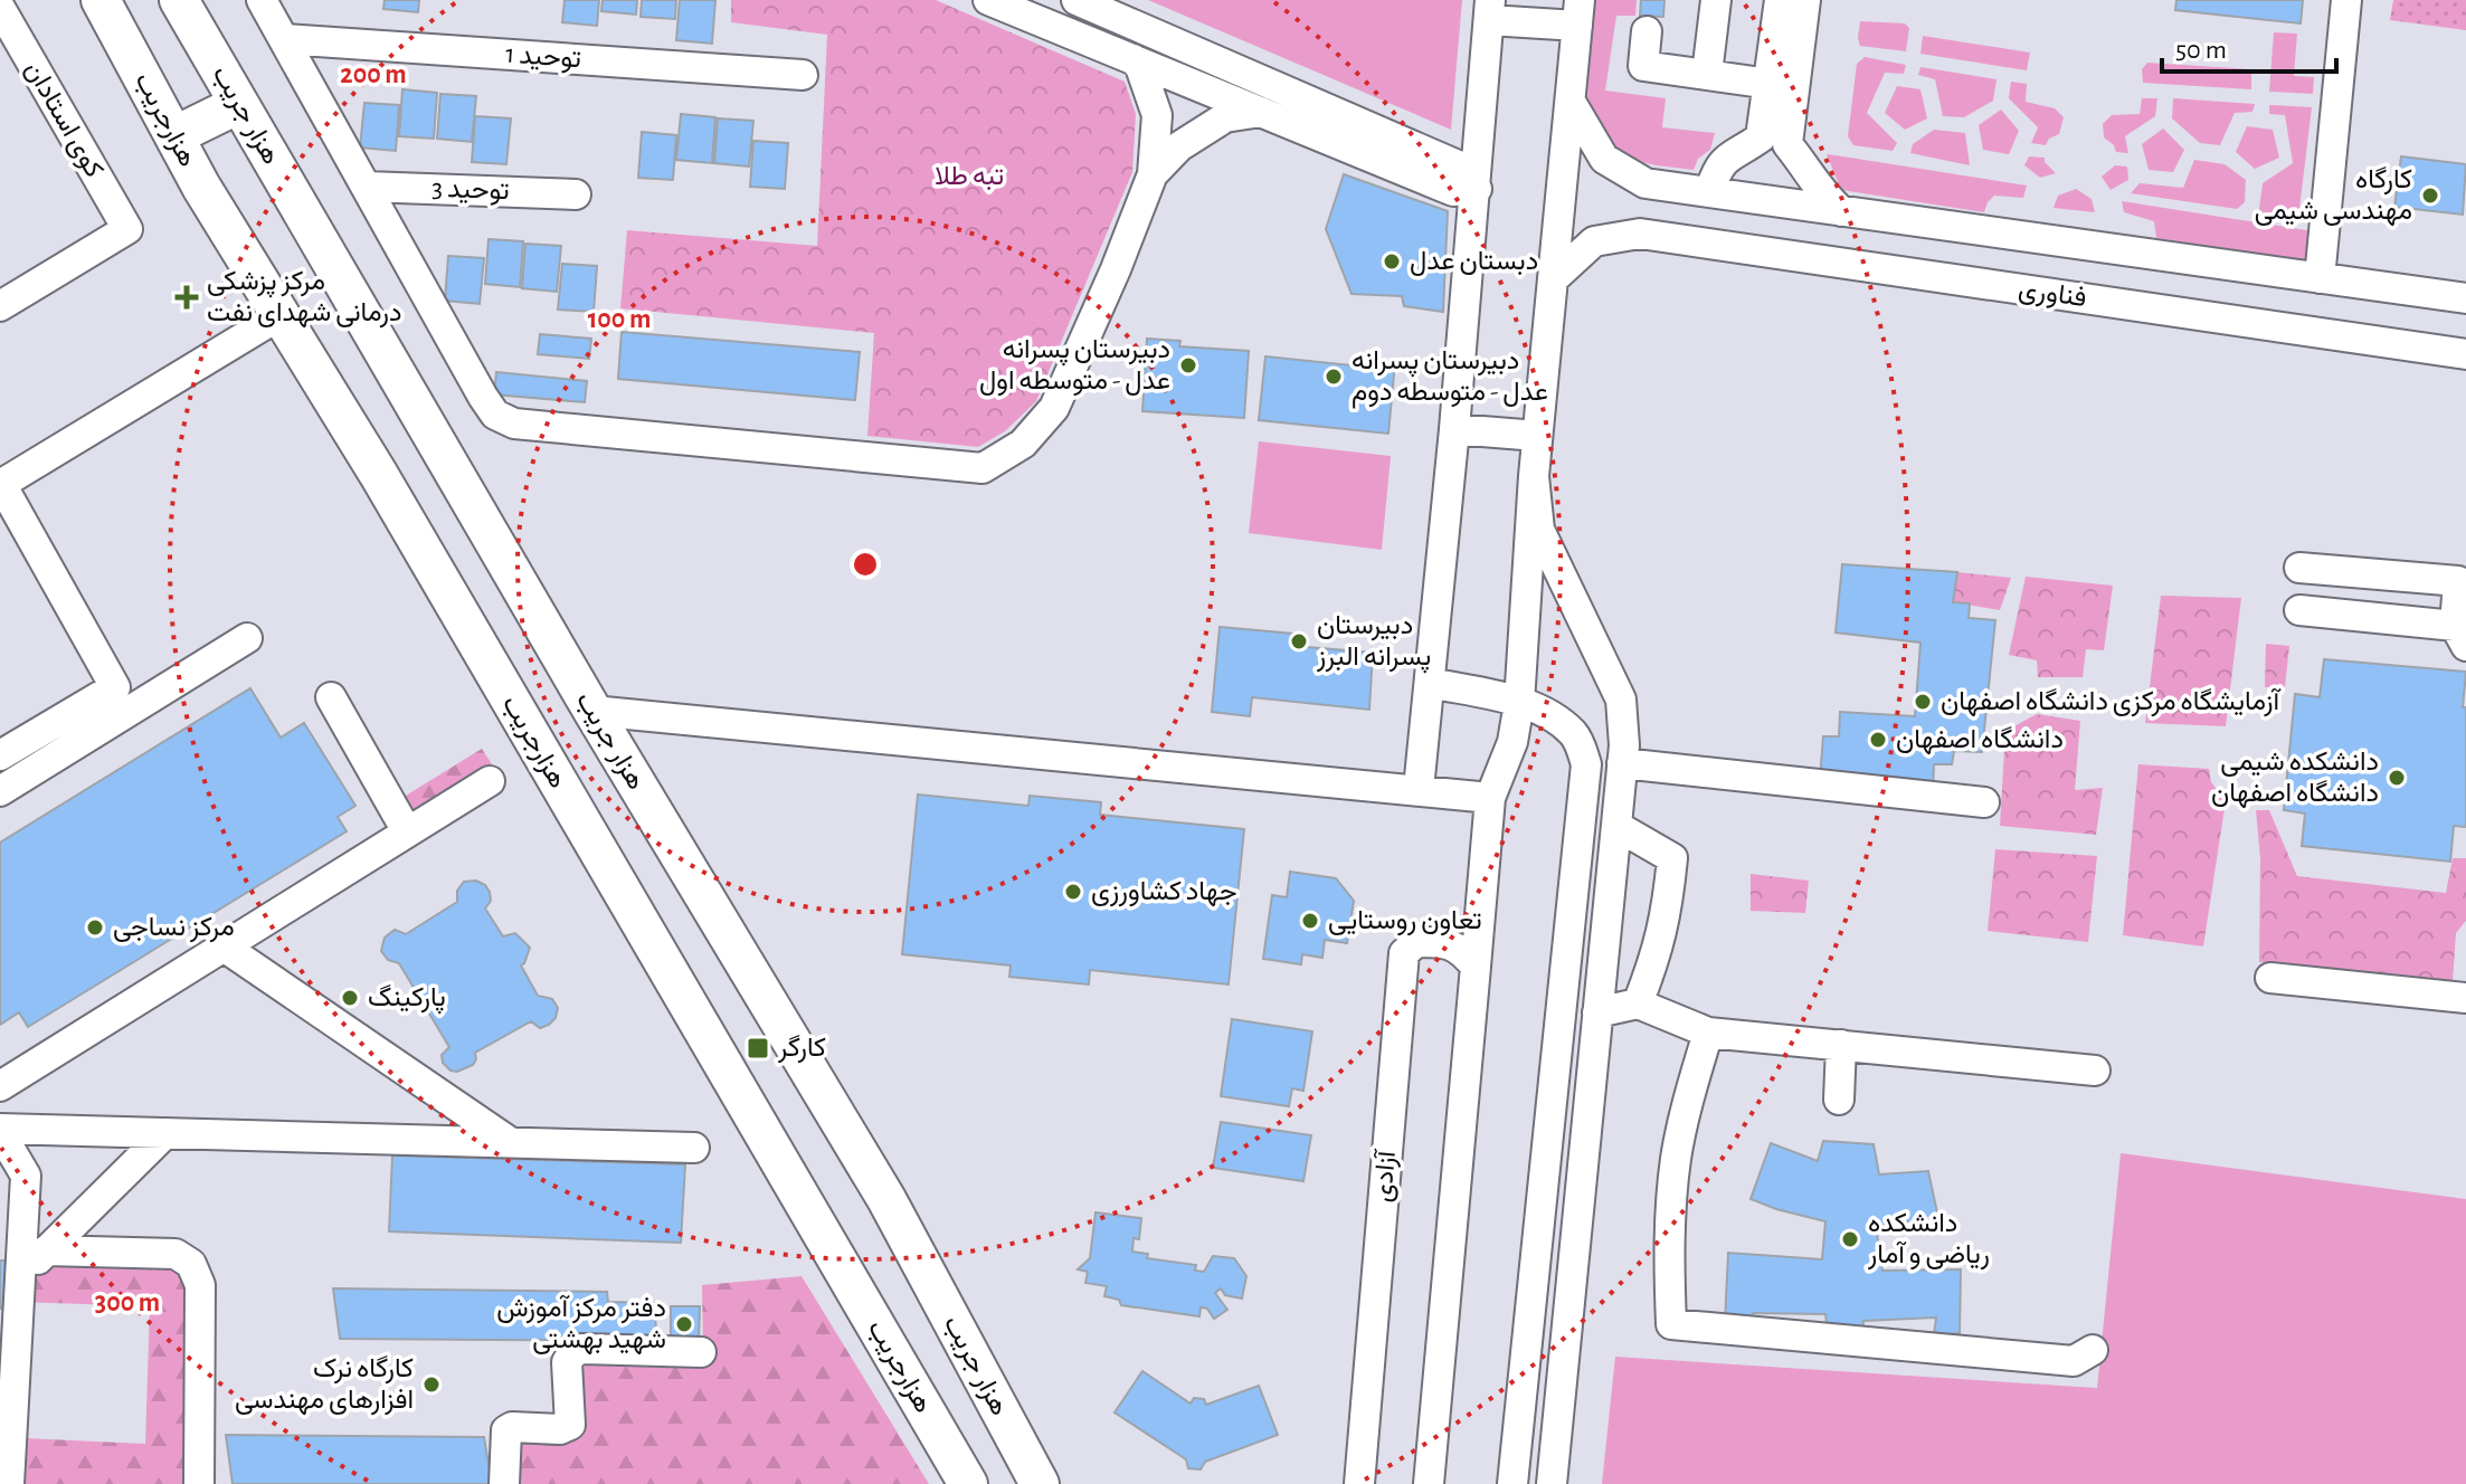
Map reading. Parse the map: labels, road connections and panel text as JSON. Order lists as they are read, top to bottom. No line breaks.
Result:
{"streets":{"main road":["هزار جریب","هزارجریب"],"street":["توحید 1","کوی استادان","توحید 3","فناوری","آزادی"]},"parks":["تبه طلا"],"places":{"other":["کارگاه مهندسی شیمی","دبستان عدل","دبیرستان پسرانه عدل - متوسطه اول","دبیرستان پسرانه عدل - متوسطه دوم","دبیرستان پسرانه البرز","آزمایشگاه مرکزی دانشگاه اصفهان","دانشگاه اصفهان","دانشکده شیمی دانشگاه اصفهان","جهاد کشاورزی","تعاون روستایی","مرکز نساجی","پارکینگ","دانشکده ریاضی و آمار","دفتر مرکز آموزش شهید بهشتی","کارگاه نرک افزارهای مهندسی"],"health":["مرکز پزشکی درمانی شهدای نفت"],"transit":["کارگر"]},"scale_bar":"50 m","rings":["200 m","100 m","300 m"]}
